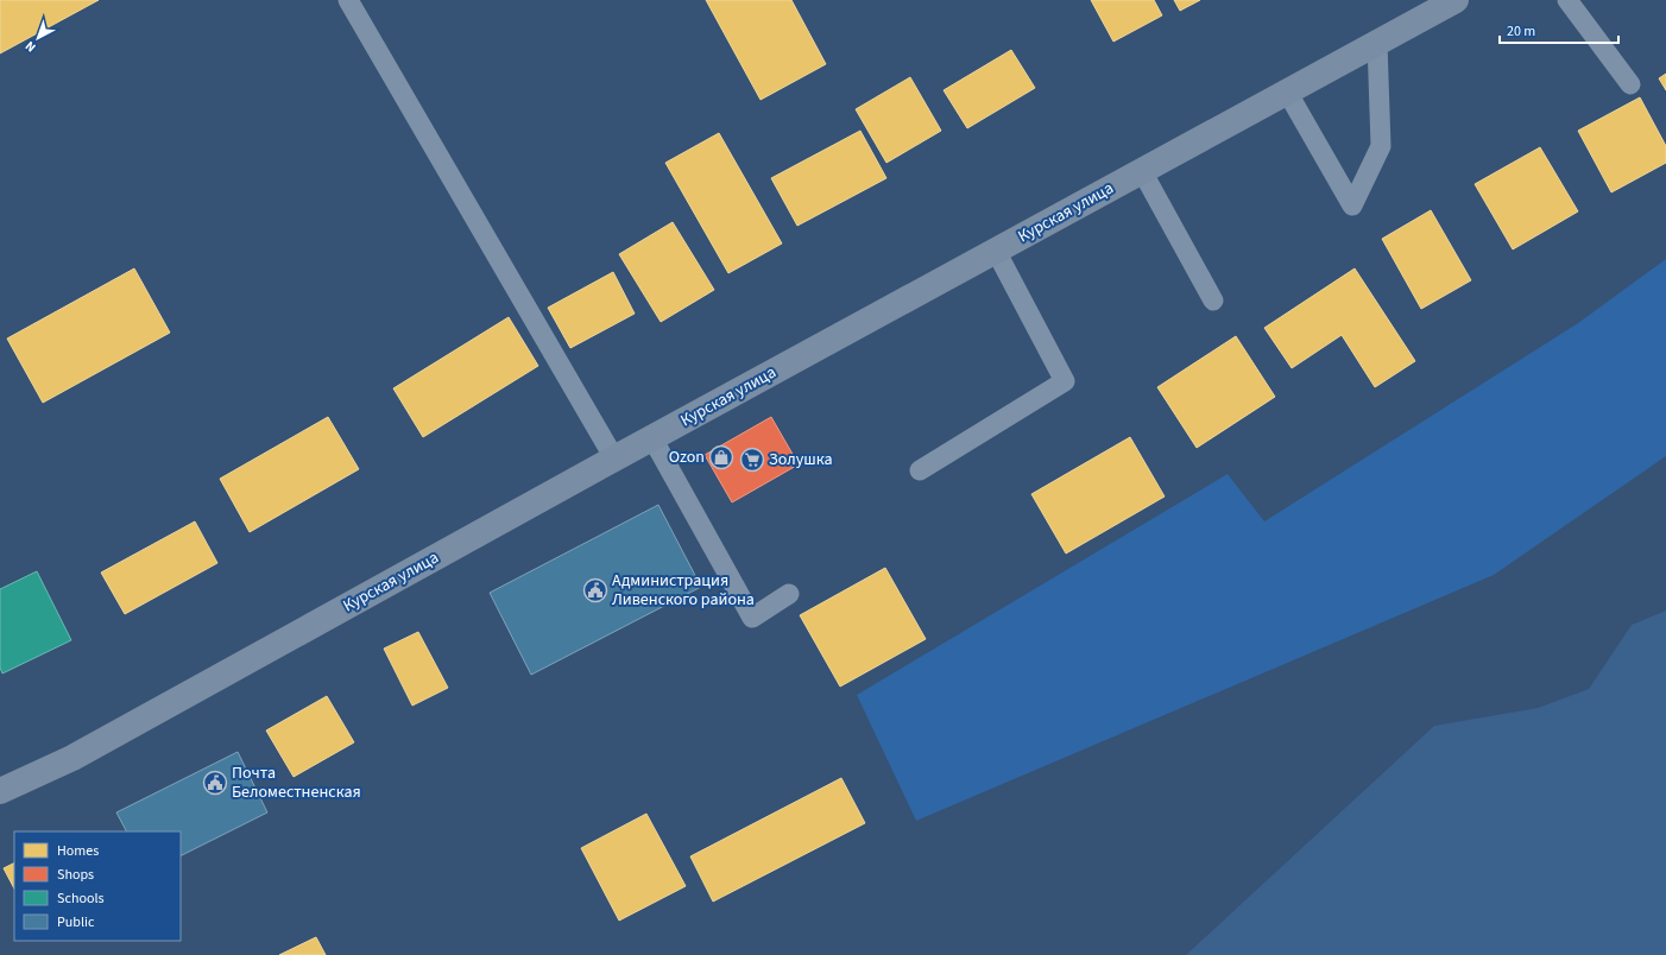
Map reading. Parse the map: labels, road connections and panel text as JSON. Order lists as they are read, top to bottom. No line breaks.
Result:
{"streets":{"street":["Курская улица"]},"places":{"shop":["Ozon"],"supermarket":["Золушка"],"public building":["Администрация Ливенского района","Почта Беломестненская"]},"legend":["Homes","Shops","Schools","Public"],"scale_bar":"20 m","north":"bottom left"}
